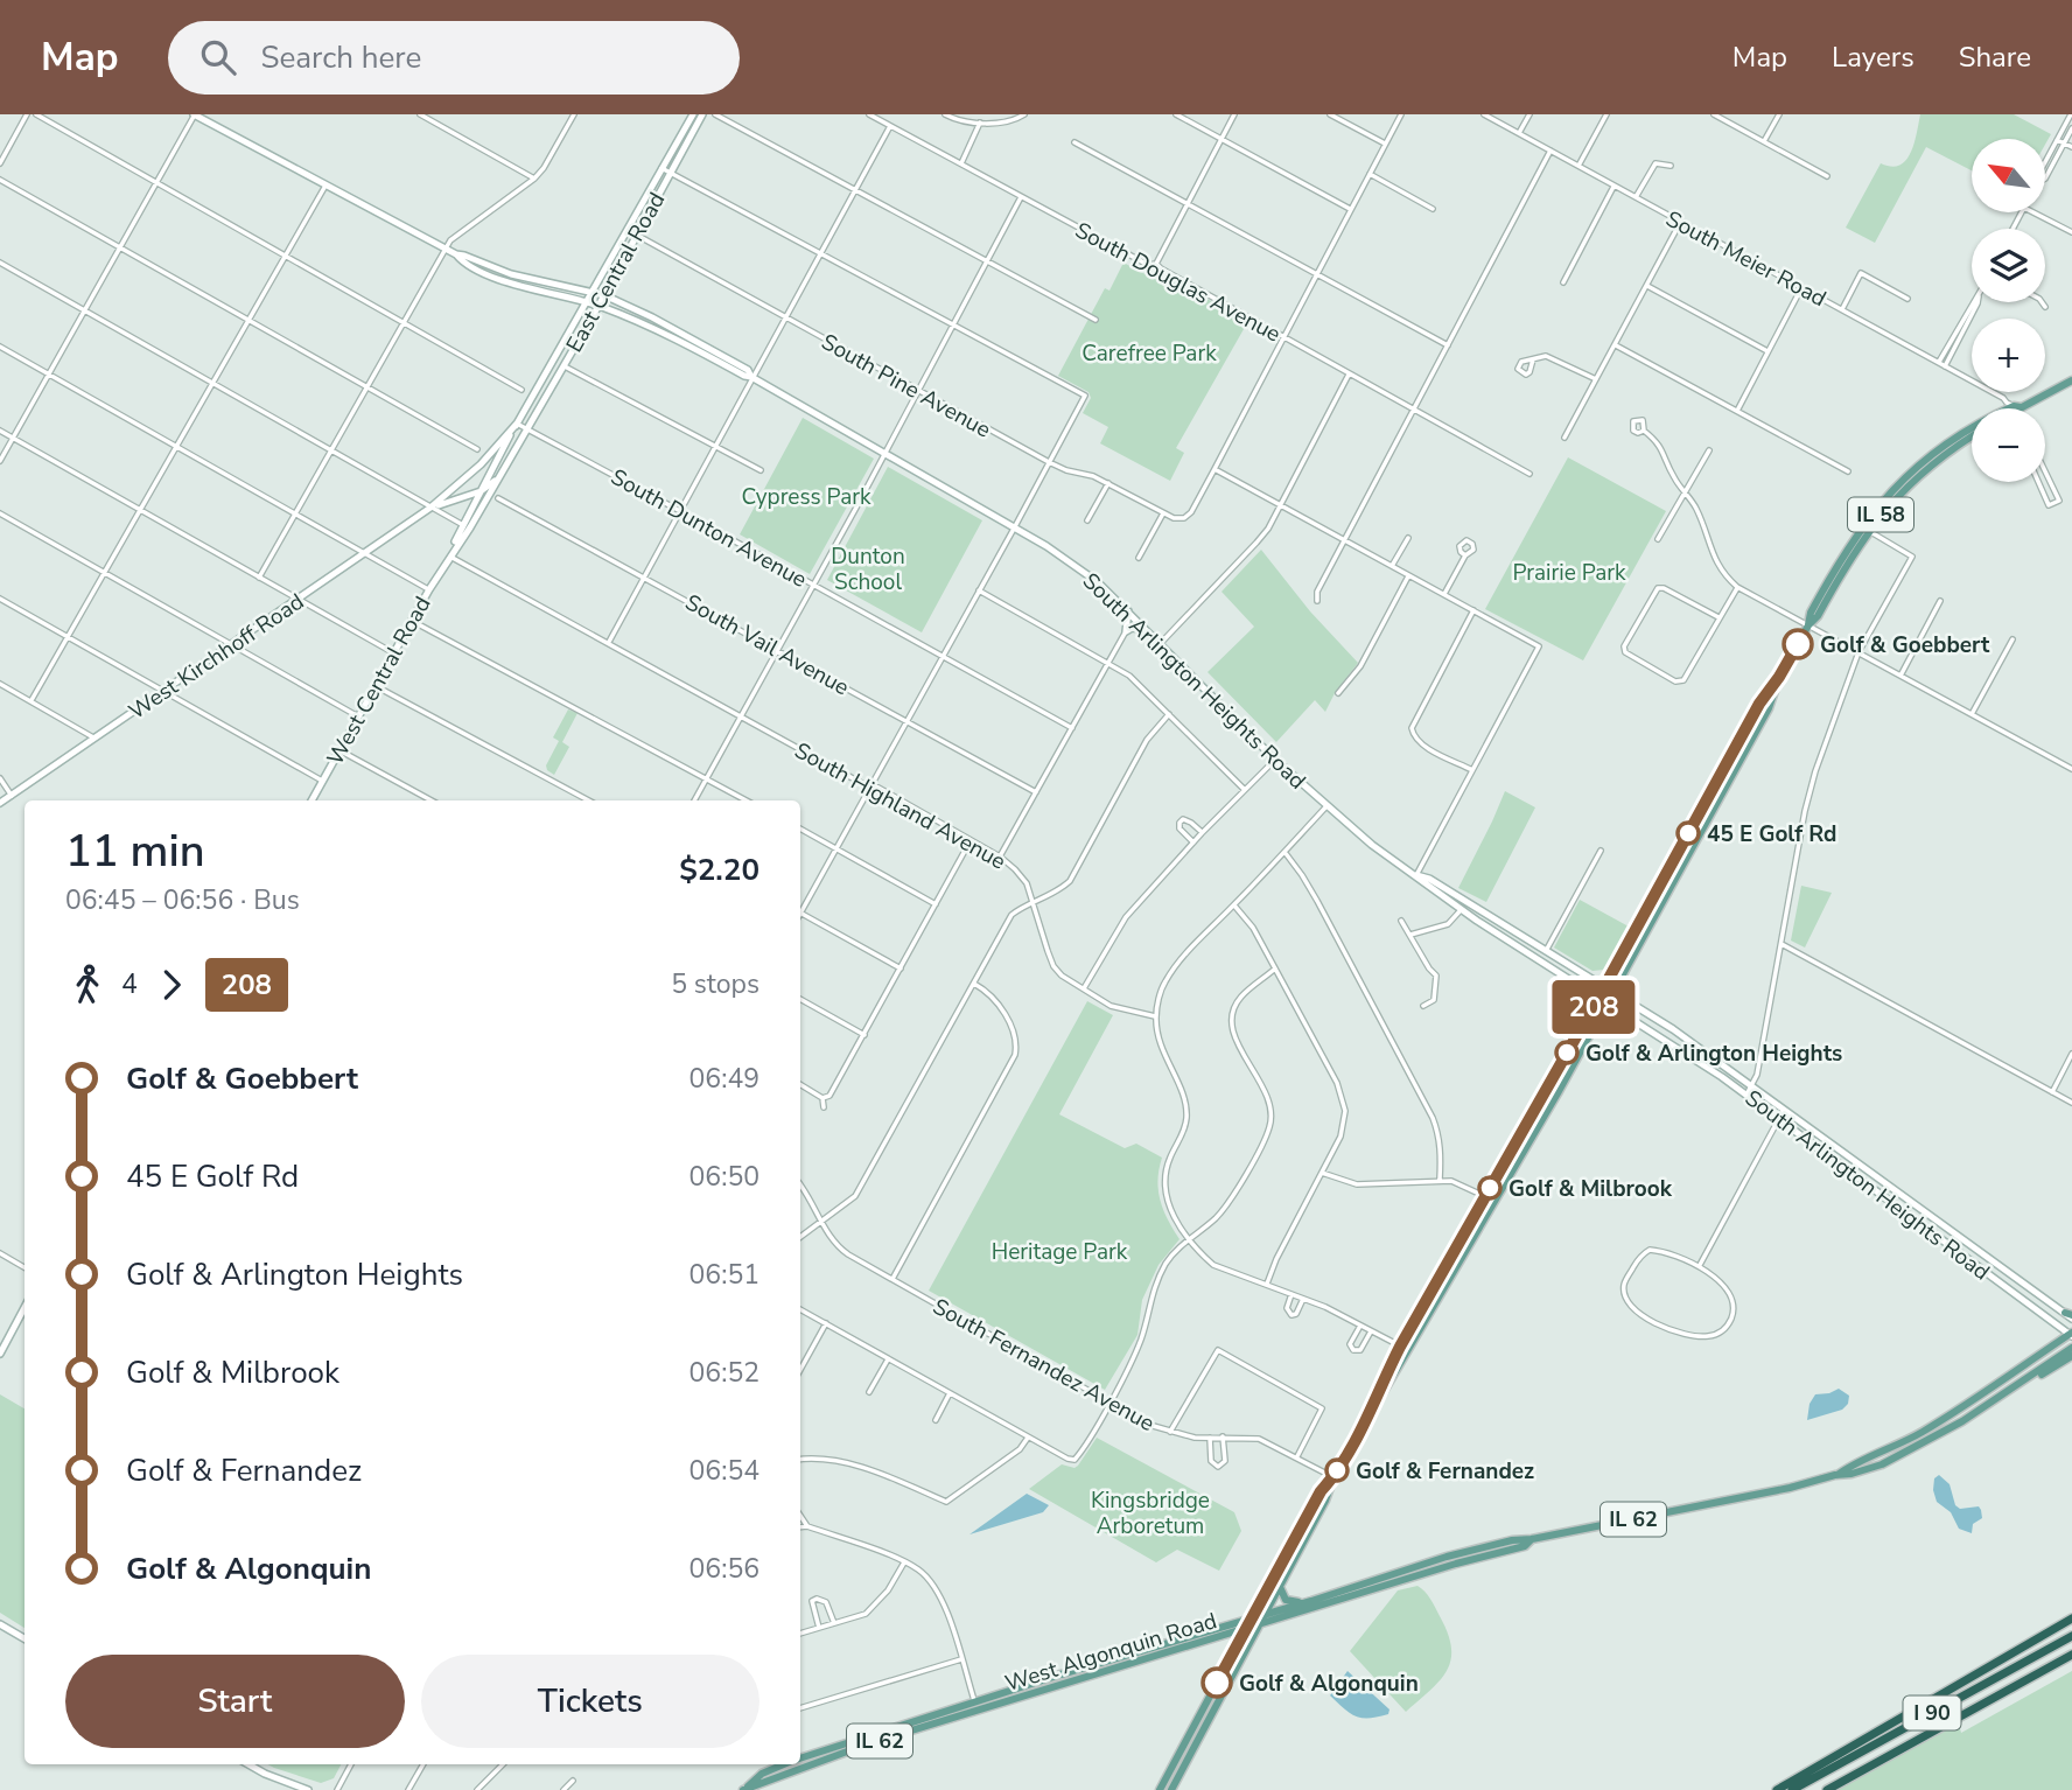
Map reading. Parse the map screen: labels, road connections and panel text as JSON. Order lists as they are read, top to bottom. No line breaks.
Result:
{"streets":{"highway":["I 90"],"main road":["East Central Road","IL 58","West Kirchhoff Road","West Central Road","South Arlington Heights Road","IL 62","West Algonquin Road"],"street":["South Meier Road","South Douglas Avenue","South Pine Avenue","South Dunton Avenue","South Vail Avenue","South Highland Avenue","South Fernandez Avenue"]},"crossings":[["East Central Road","South Pine Avenue"],["East Central Road","South Dunton Avenue"],["East Central Road","West Kirchhoff Road"],["East Central Road","West Central Road"],["East Central Road","South Arlington Heights Road"],["IL 58","South Arlington Heights Road"],["IL 58","South Fernandez Avenue"],["IL 58","West Algonquin Road"],["South Dunton Avenue","West Kirchhoff Road"],["South Dunton Avenue","West Central Road"],["West Kirchhoff Road","West Central Road"],["West Central Road","South Highland Avenue"],["South Arlington Heights Road","West Algonquin Road"]],"parks":["Carefree Park","Cypress Park","Dunton School","Prairie Park","Heritage Park","Kingsbridge Arboretum"],"places":["Golf & Goebbert","45 E Golf Rd","Golf & Arlington Heights","Golf & Milbrook","Golf & Fernandez","Golf & Algonquin"],"lines":["bus line 208"],"north":"top left","page":{"header":"Map","search":"Search here","nav":["Map","Layers","Share"],"on_map":"208","map_buttons":["+","−"],"heading":["11 min","06:45 – 06:56 · Bus","$2.20"],"legs":["4","208","5 stops"],"list":[{"name":"Golf & Goebbert","value":"06:49"},{"name":"45 E Golf Rd","value":"06:50"},{"name":"Golf & Arlington Heights","value":"06:51"},{"name":"Golf & Milbrook","value":"06:52"},{"name":"Golf & Fernandez","value":"06:54"},{"name":"Golf & Algonquin","value":"06:56"}],"buttons":["Start","Tickets"]}}
